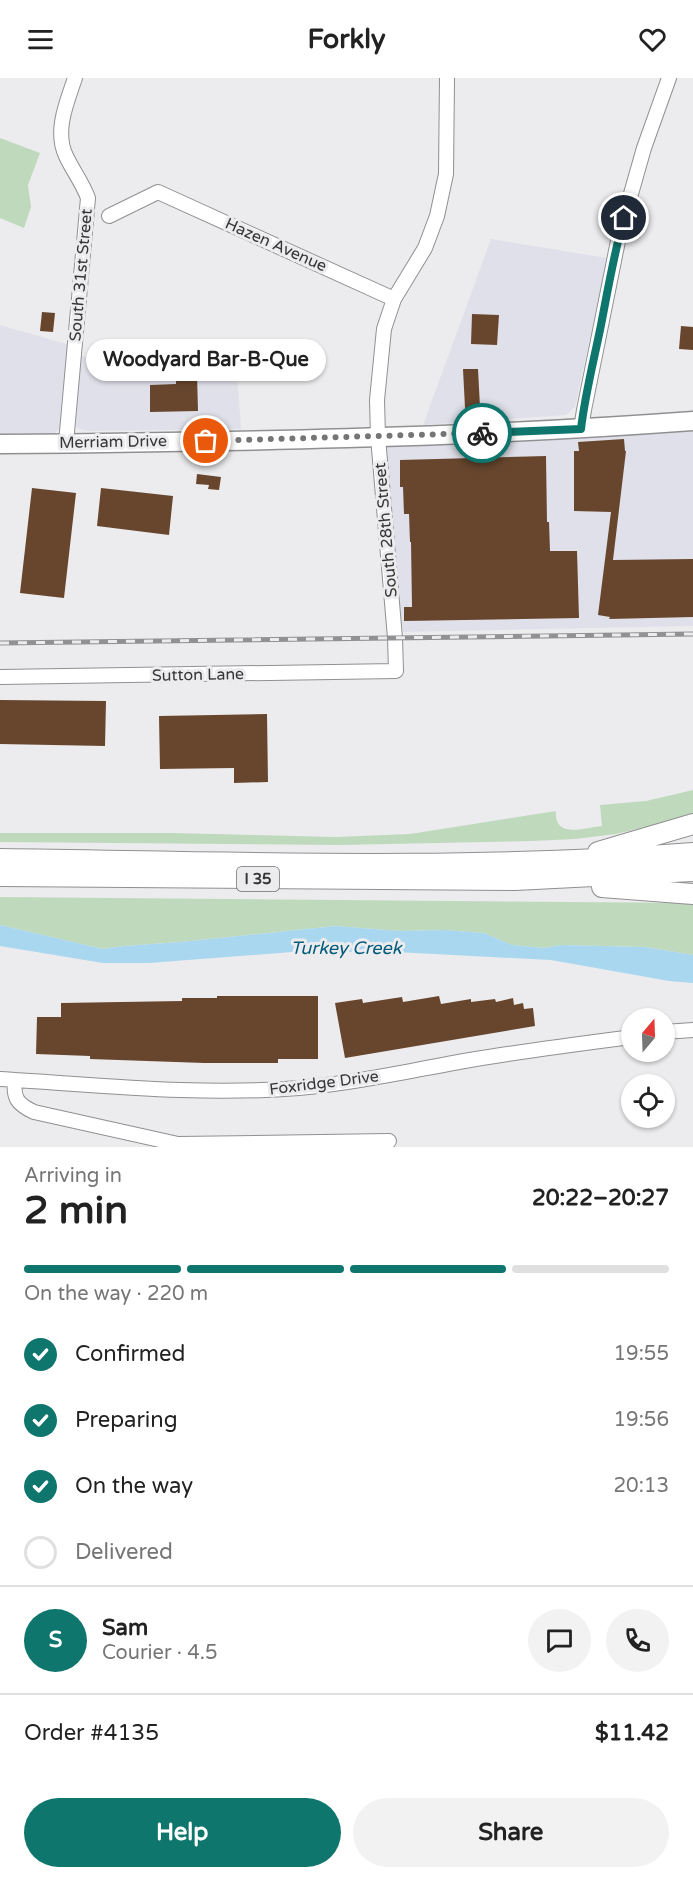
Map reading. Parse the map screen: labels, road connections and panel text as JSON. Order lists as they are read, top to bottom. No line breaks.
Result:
{"streets":{"highway":["I 35"],"main road":["Merriam Drive"],"street":["Hazen Avenue","South 31st Street","South 28th Street","Sutton Lane","Foxridge Drive"]},"crossings":[["Hazen Avenue","South 28th Street"],["South 31st Street","Merriam Drive"],["Merriam Drive","South 28th Street"],["South 28th Street","Sutton Lane"]],"water":["Turkey Creek"],"places":["Woodyard Bar-B-Que"],"north":"top","page":{"header":"Forkly","bubble":"Woodyard Bar-B-Que","heading":["2 min","Arriving in","20:22–20:27"],"panel":["Sam","Courier · 4.5","Order #4135","$11.42"],"bar":"On the way · 220 m","list":[["Confirmed","19:55"],["Preparing","19:56"],["On the way","20:13"],"Delivered"],"round":"S","buttons":["Help","Share"]}}
